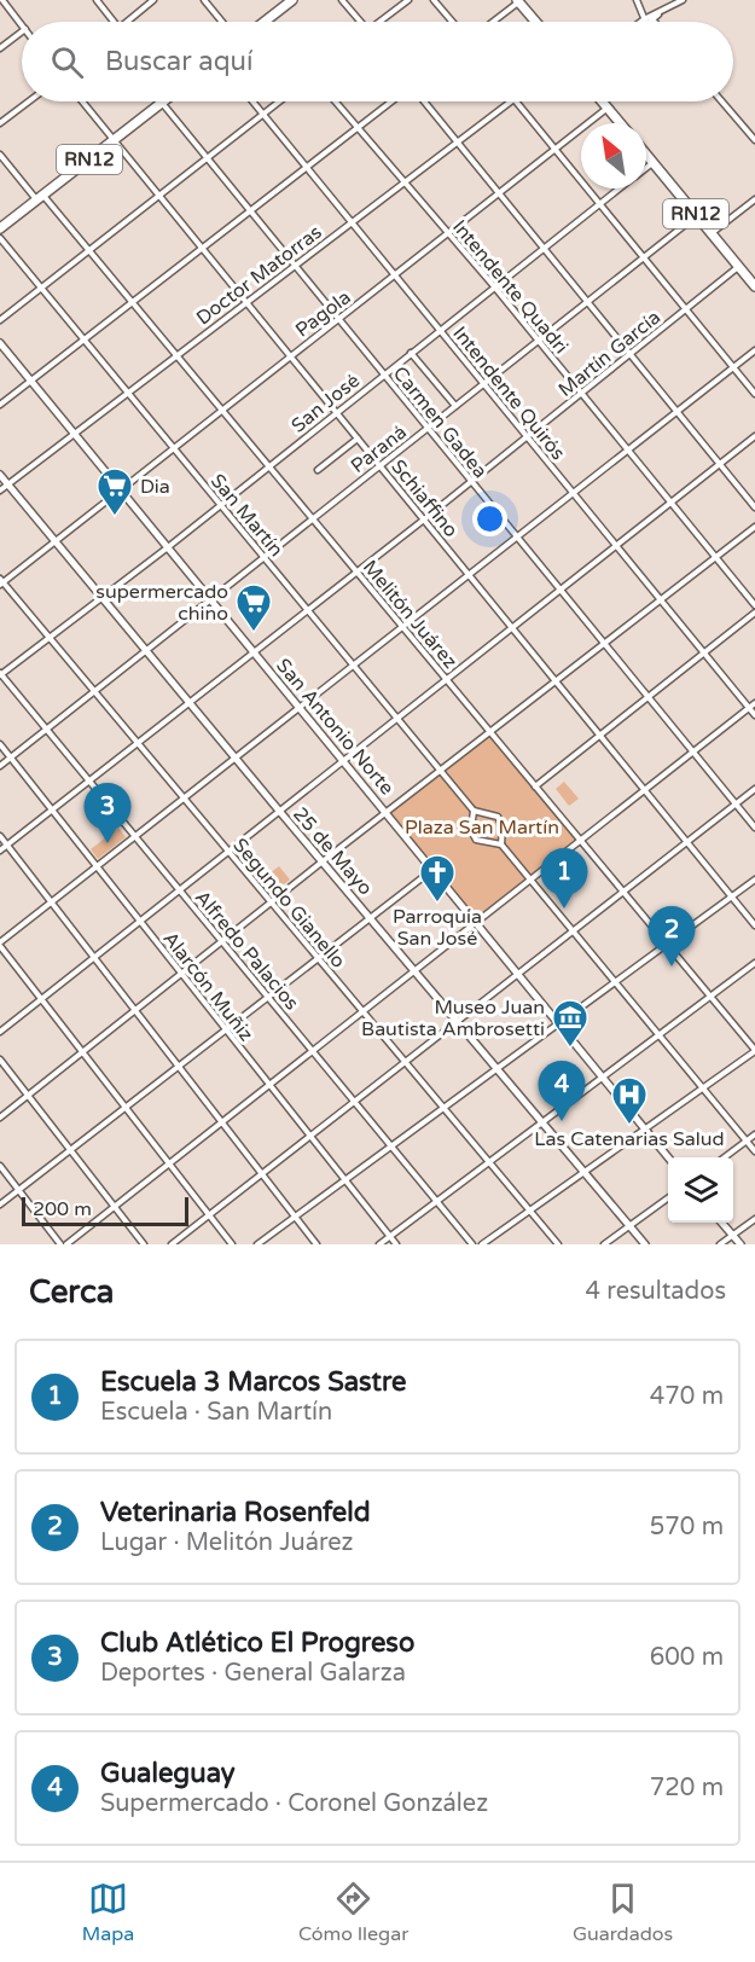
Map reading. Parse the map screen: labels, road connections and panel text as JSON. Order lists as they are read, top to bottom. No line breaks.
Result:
{"streets":{"highway":["RN12"],"street":["Doctor Matorras","Intendente Quadri","Pagola","Martín García","Intendente Quirós","San José","Carmen Gadea","Paraná","Schiaffino","San Martín","Melitón Juárez","San Antonio Norte","25 de Mayo","Segundo Gianello","Alfredo Palacios","Alarcón Muñiz"]},"crossings":[["RN12","Martín García"],["RN12","San José"],["RN12","Carmen Gadea"],["RN12","Paraná"],["RN12","Schiaffino"],["RN12","Melitón Juárez"],["Doctor Matorras","Intendente Quadri"],["Doctor Matorras","Intendente Quirós"],["Doctor Matorras","Carmen Gadea"],["Doctor Matorras","Schiaffino"],["Doctor Matorras","San Martín"],["Doctor Matorras","Melitón Juárez"],["Doctor Matorras","San Antonio Norte"],["Doctor Matorras","25 de Mayo"],["Intendente Quadri","Pagola"],["Intendente Quadri","Martín García"],["Intendente Quadri","San José"],["Intendente Quadri","Paraná"],["Pagola","Intendente Quirós"],["Pagola","Carmen Gadea"],["Pagola","Schiaffino"],["Pagola","San Martín"],["Pagola","Melitón Juárez"],["Pagola","San Antonio Norte"],["Pagola","25 de Mayo"],["Pagola","Segundo Gianello"],["Martín García","Intendente Quirós"],["Martín García","Carmen Gadea"],["Martín García","Schiaffino"],["Martín García","San Martín"],["Martín García","Melitón Juárez"],["Martín García","San Antonio Norte"],["Martín García","25 de Mayo"],["Martín García","Segundo Gianello"],["Martín García","Alfredo Palacios"],["Martín García","Alarcón Muñiz"],["Intendente Quirós","San José"],["Intendente Quirós","Paraná"],["San José","Carmen Gadea"],["San José","Schiaffino"],["San José","San Martín"],["San José","Melitón Juárez"],["San José","San Antonio Norte"],["San José","25 de Mayo"],["San José","Segundo Gianello"],["San José","Alfredo Palacios"],["Carmen Gadea","Paraná"],["Paraná","Schiaffino"],["Paraná","San Martín"],["Paraná","Melitón Juárez"],["Paraná","San Antonio Norte"],["Paraná","25 de Mayo"],["Paraná","Segundo Gianello"],["Paraná","Alfredo Palacios"],["Paraná","Alarcón Muñiz"]],"parks":["Plaza San Martín"],"places":{"supermarket":["Dia","supermercado chino"],"church":["Parroquia San José"],"museum":["Museo Juan Bautista Ambrosetti"],"hospital":["Las Catenarias Salud"]},"scale_bar":"200 m","north":"top left","page":{"search":"Buscar aquí","pins":["3","1","2","4"],"scale":"200 m","heading":["Cerca","4 resultados"],"list":[{"mark":"1","name":"Escuela 3 Marcos Sastre","note":"Escuela · San Martín","value":"470 m"},{"mark":"2","name":"Veterinaria Rosenfeld","note":"Lugar · Melitón Juárez","value":"570 m"},{"mark":"3","name":"Club Atlético El Progreso","note":"Deportes · General Galarza","value":"600 m"},{"mark":"4","name":"Gualeguay","note":"Supermercado · Coronel González","value":"720 m"}],"nav":["Mapa","Cómo llegar","Guardados"]}}
